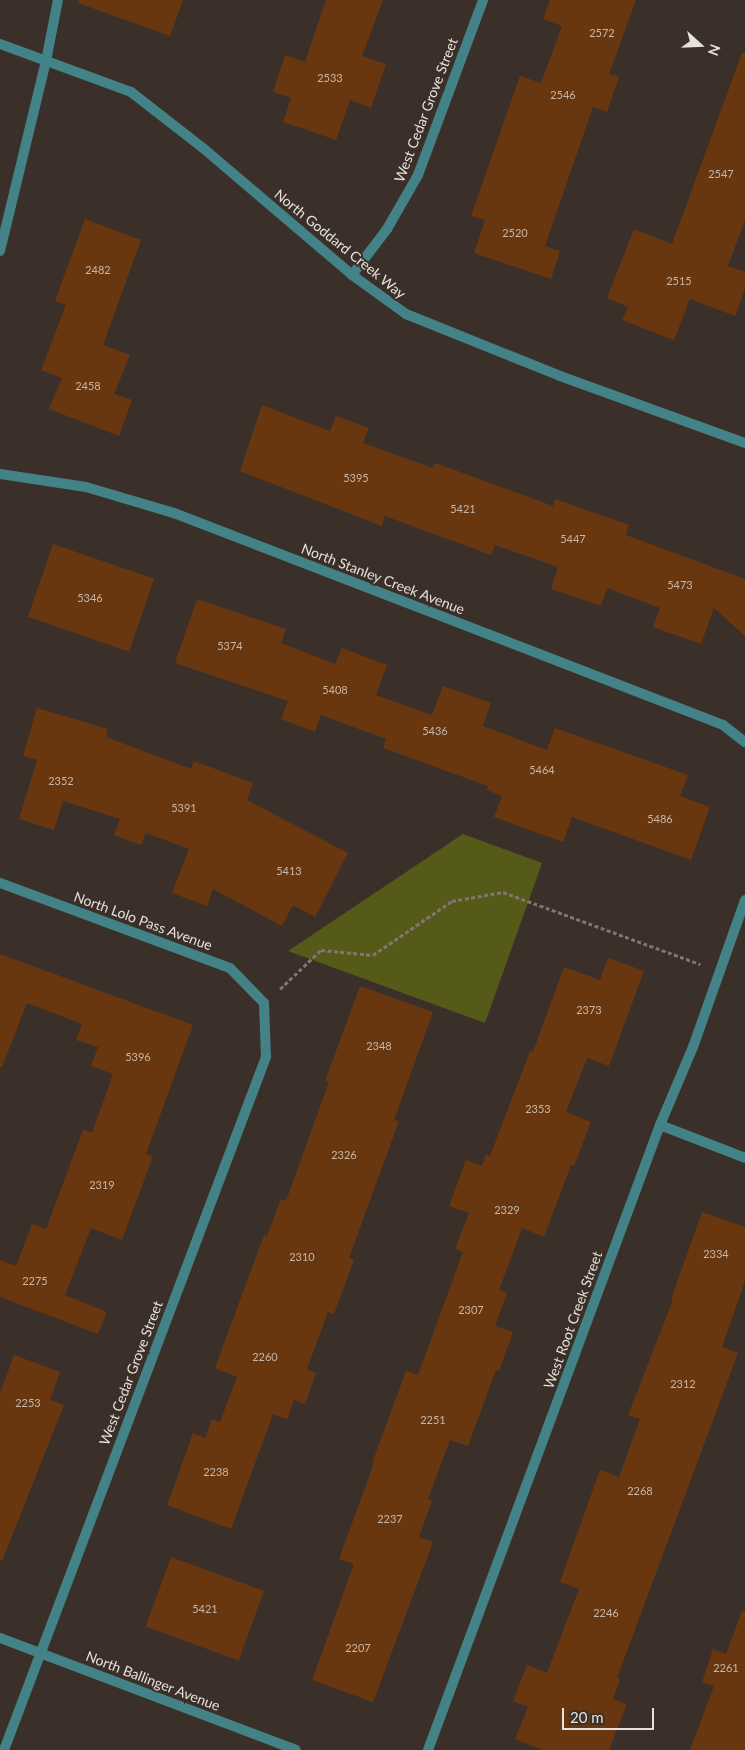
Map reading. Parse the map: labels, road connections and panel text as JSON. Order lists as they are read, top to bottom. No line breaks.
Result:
{"streets":{"street":["West Cedar Grove Street","North Goddard Creek Way","North Stanley Creek Avenue","North Lolo Pass Avenue","West Root Creek Street","North Ballinger Avenue"]},"crossings":[["West Cedar Grove Street","North Goddard Creek Way"],["West Cedar Grove Street","North Lolo Pass Avenue"],["West Cedar Grove Street","North Ballinger Avenue"]],"house_numbers":["2572","2533","2546","2547","2520","2482","2515","2458","5395","5421","5447","5473","5346","5374","5408","5436","5464","2352","5391","5486","5413","2373","2348","5396","2353","2326","2319","2329","2334","2310","2275","2307","2260","2312","2253","2251","2238","2268","2237","5421","2246","2207","2261"],"scale_bar":"20 m","north":"right"}
